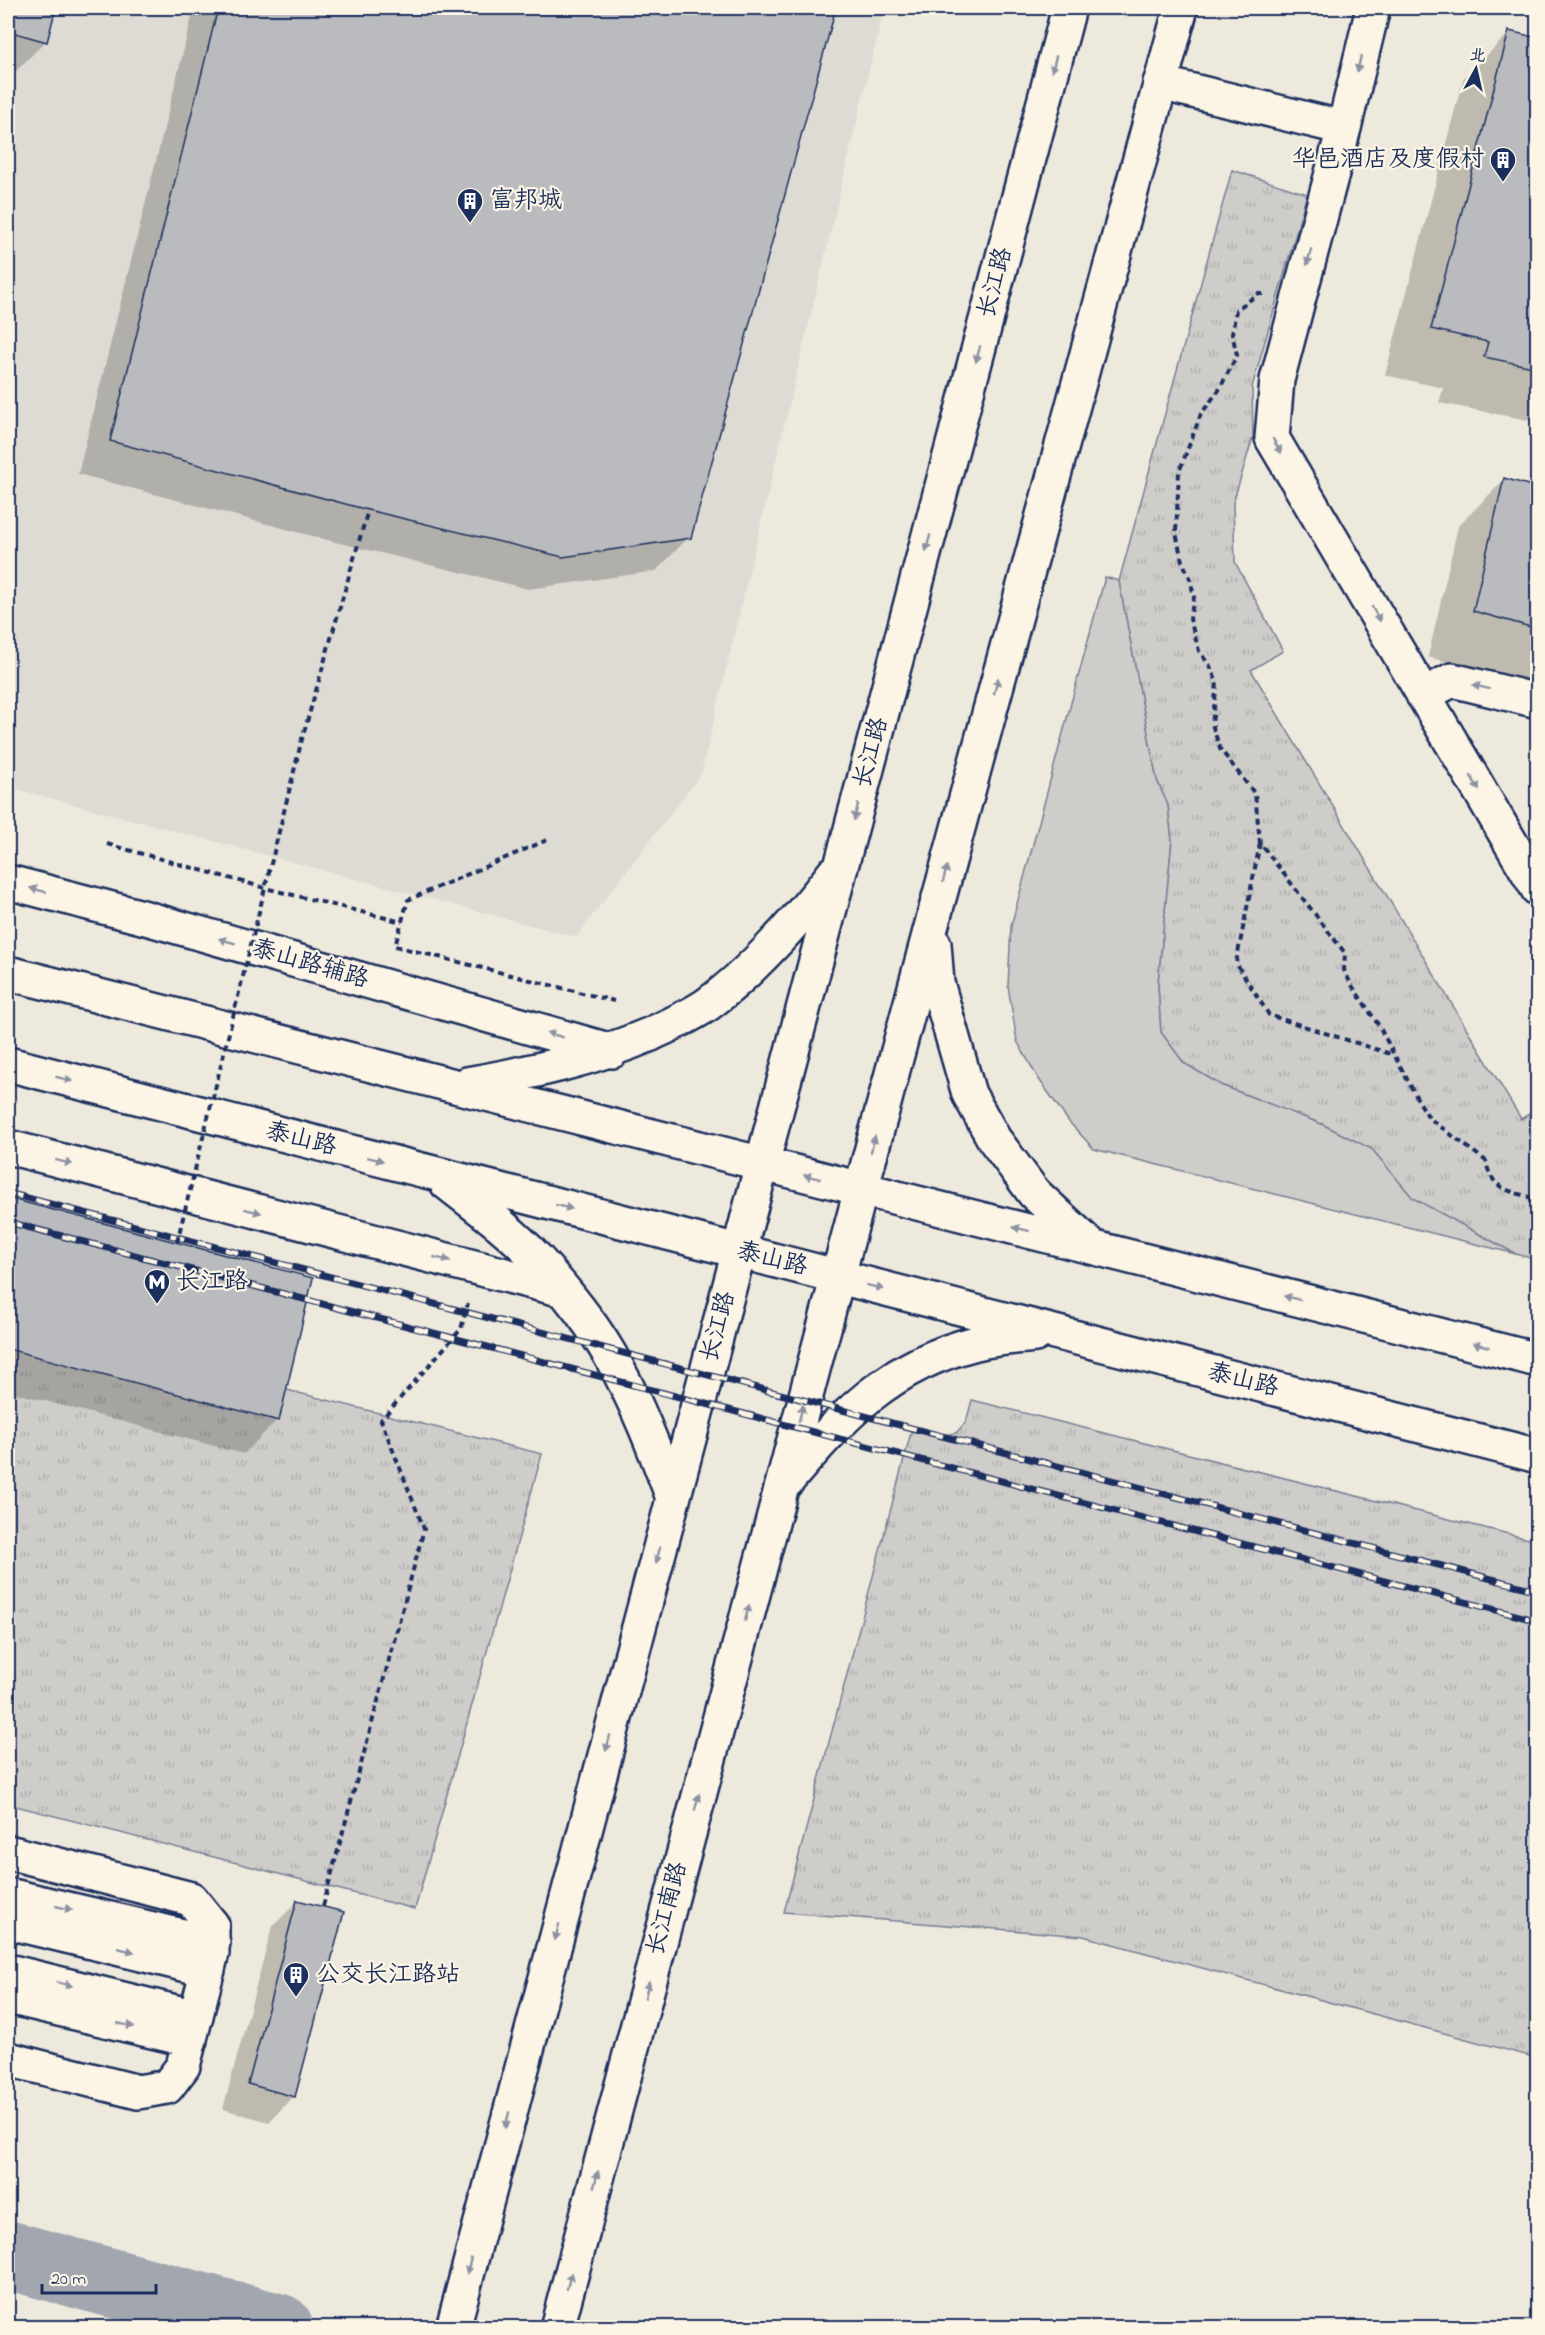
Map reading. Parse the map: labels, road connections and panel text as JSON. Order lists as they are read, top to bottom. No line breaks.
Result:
{"streets":{"main road":["长江路","泰山路辅路","泰山路","长江南路"]},"crossings":[["长江路","泰山路"]],"places":{"building":["华邑酒店及度假村","富邦城","公交长江路站"],"metro station":["长江路"]},"scale_bar":"20 m","north":"top"}
